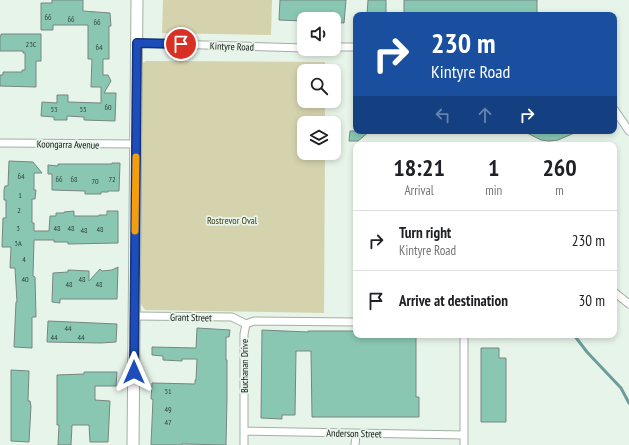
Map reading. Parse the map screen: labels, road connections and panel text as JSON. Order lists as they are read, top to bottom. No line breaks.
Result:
{"streets":{"street":["Kintyre Road","Koongarra Avenue","Grant Street","Buchanan Drive","Anderson Street"]},"crossings":[["Grant Street","Buchanan Drive"],["Buchanan Drive","Anderson Street"]],"parks":["Rostrevor Oval"],"house_numbers":["66","66","66","23C","64","60","53","55","64","66","68","72","70","1","2","3","48","48","48","48","3A","4","40","48","48","48","44","44","44","51","49","47"],"page":{"turn":["230 m","Kintyre Road"],"eta":["18:21","Arrival","1","min","260","m"],"list":[{"name":"Turn right","note":"Kintyre Road","value":"230 m"},{"name":"Arrive at destination","value":"30 m"}]}}
